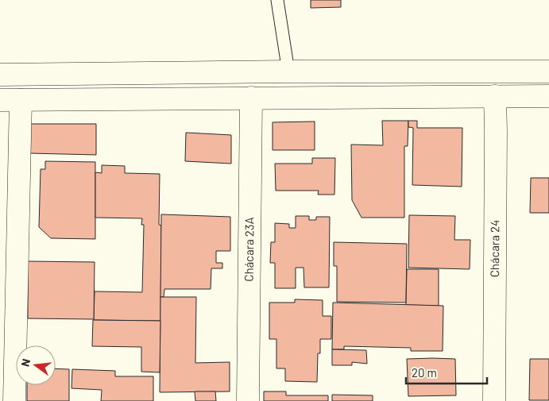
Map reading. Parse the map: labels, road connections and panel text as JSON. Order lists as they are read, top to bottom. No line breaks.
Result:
{"streets":{"street":["Chácara 24","Chácara 23A"]},"scale_bar":"20 m","north":"left"}
